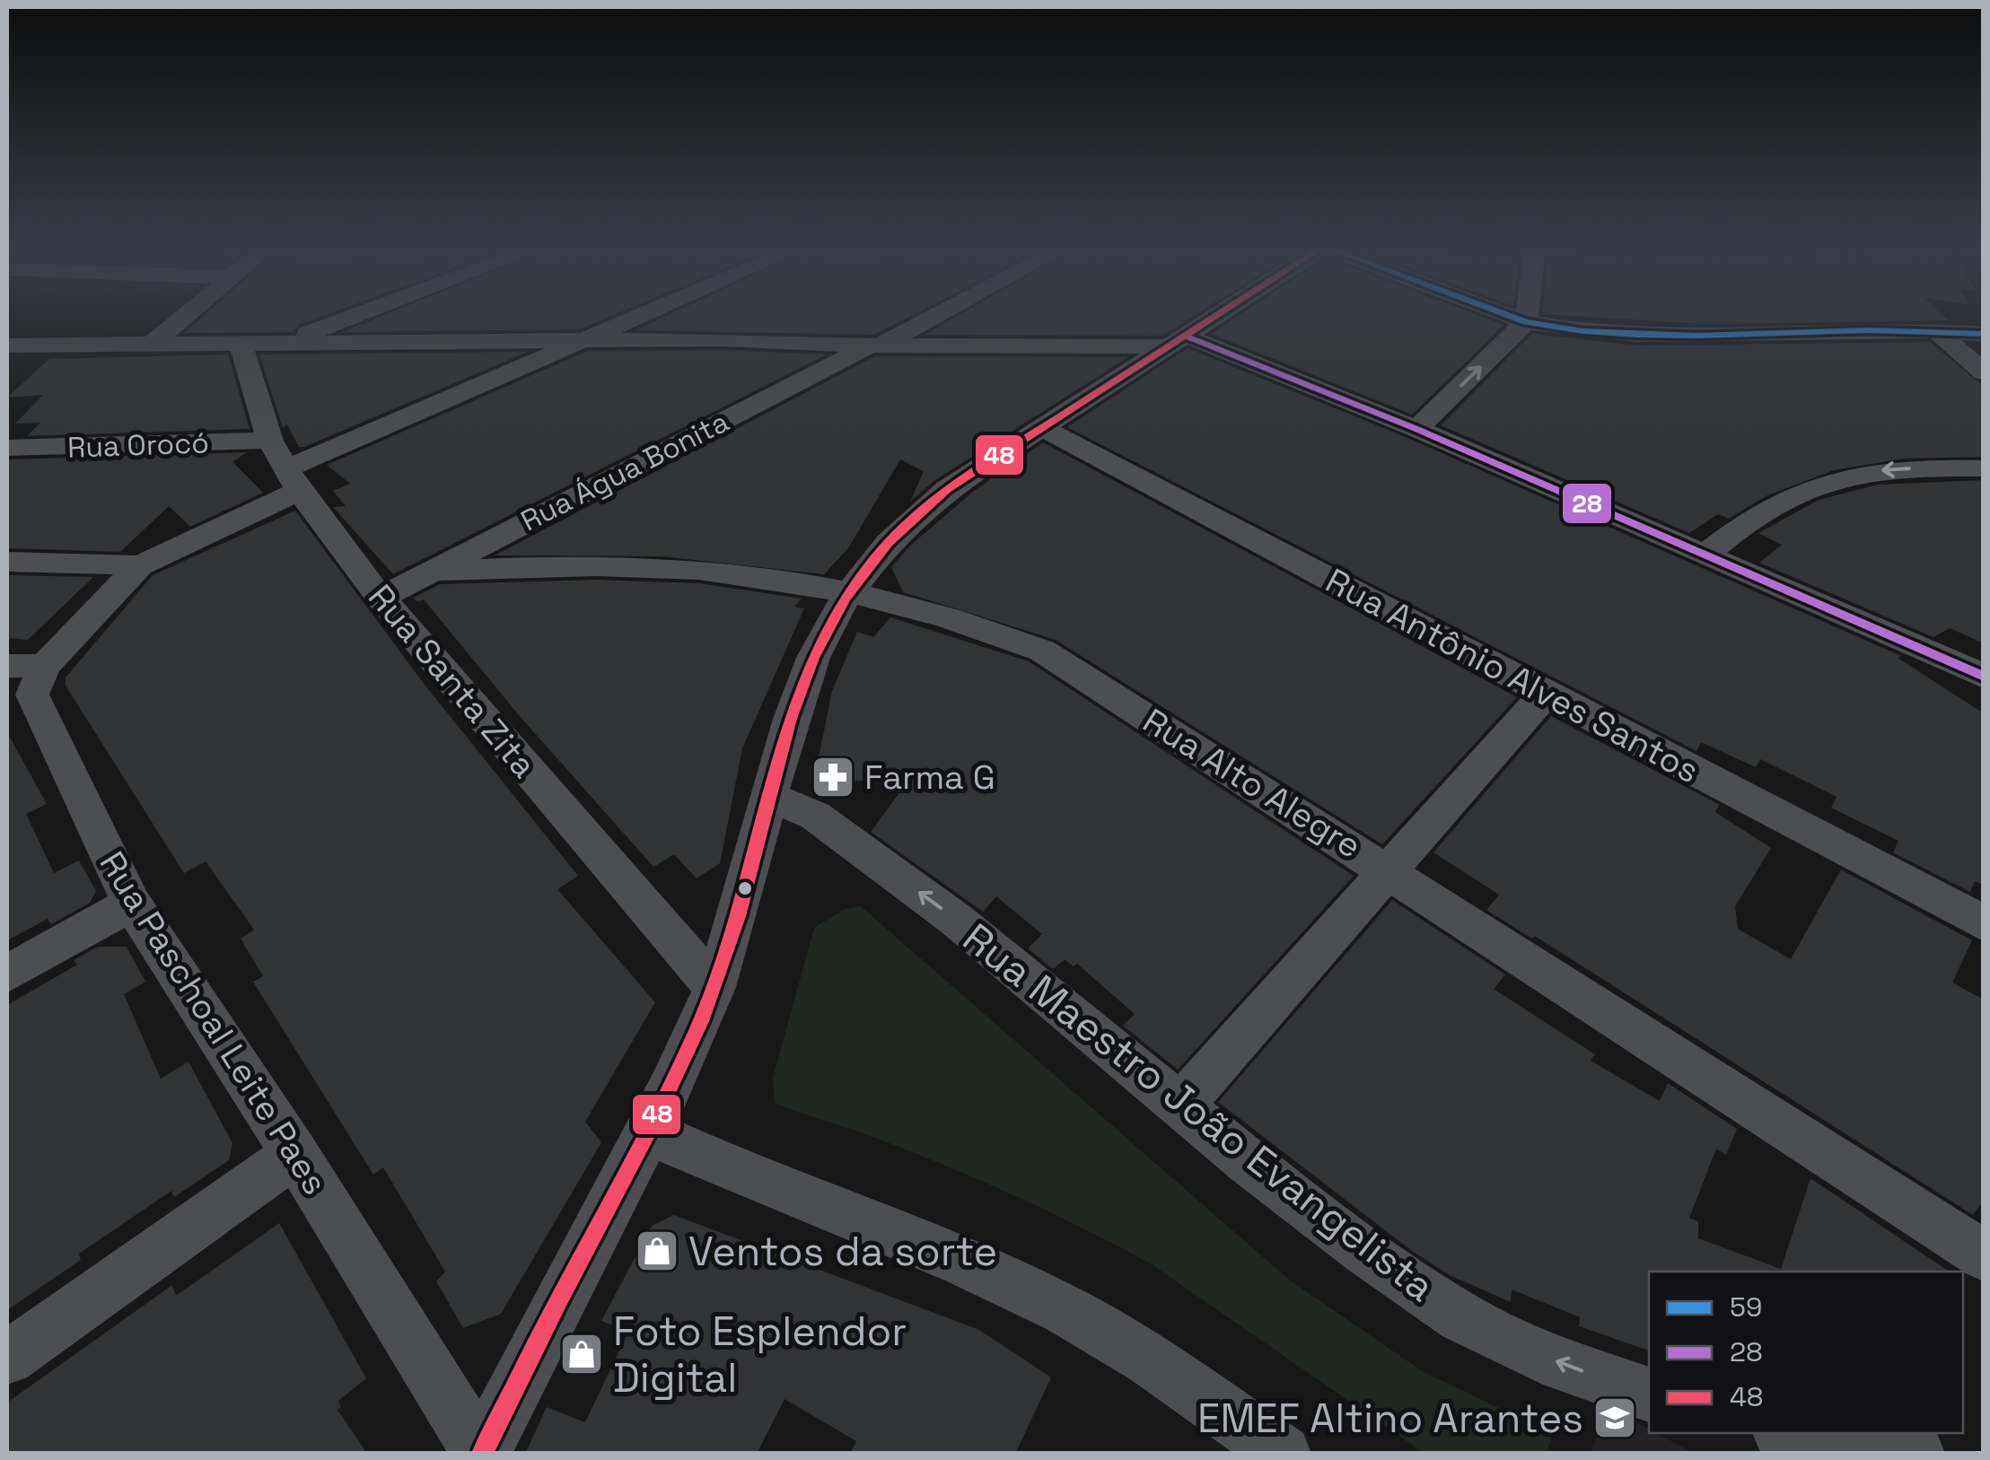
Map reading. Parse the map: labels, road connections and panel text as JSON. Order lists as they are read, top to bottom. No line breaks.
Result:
{"streets":{"street":["Rua Orocó","Rua Água Bonita","Rua Antônio Alves Santos","Rua Santa Zita","Rua Alto Alegre","Rua Paschoal Leite Paes","Rua Maestro João Evangelista"]},"crossings":[["Rua Orocó","Rua Santa Zita"],["Rua Orocó","Rua Paschoal Leite Paes"],["Rua Água Bonita","Rua Santa Zita"],["Rua Água Bonita","Rua Alto Alegre"],["Rua Santa Zita","Rua Paschoal Leite Paes"]],"places":{"pharmacy":["Farma G"],"shop":["Ventos da sorte","Foto Esplendor Digital"],"school or university":["EMEF Altino Arantes"]},"lines":["transit line 59","transit line 48","transit line 28"],"legend":["59","28","48"]}
